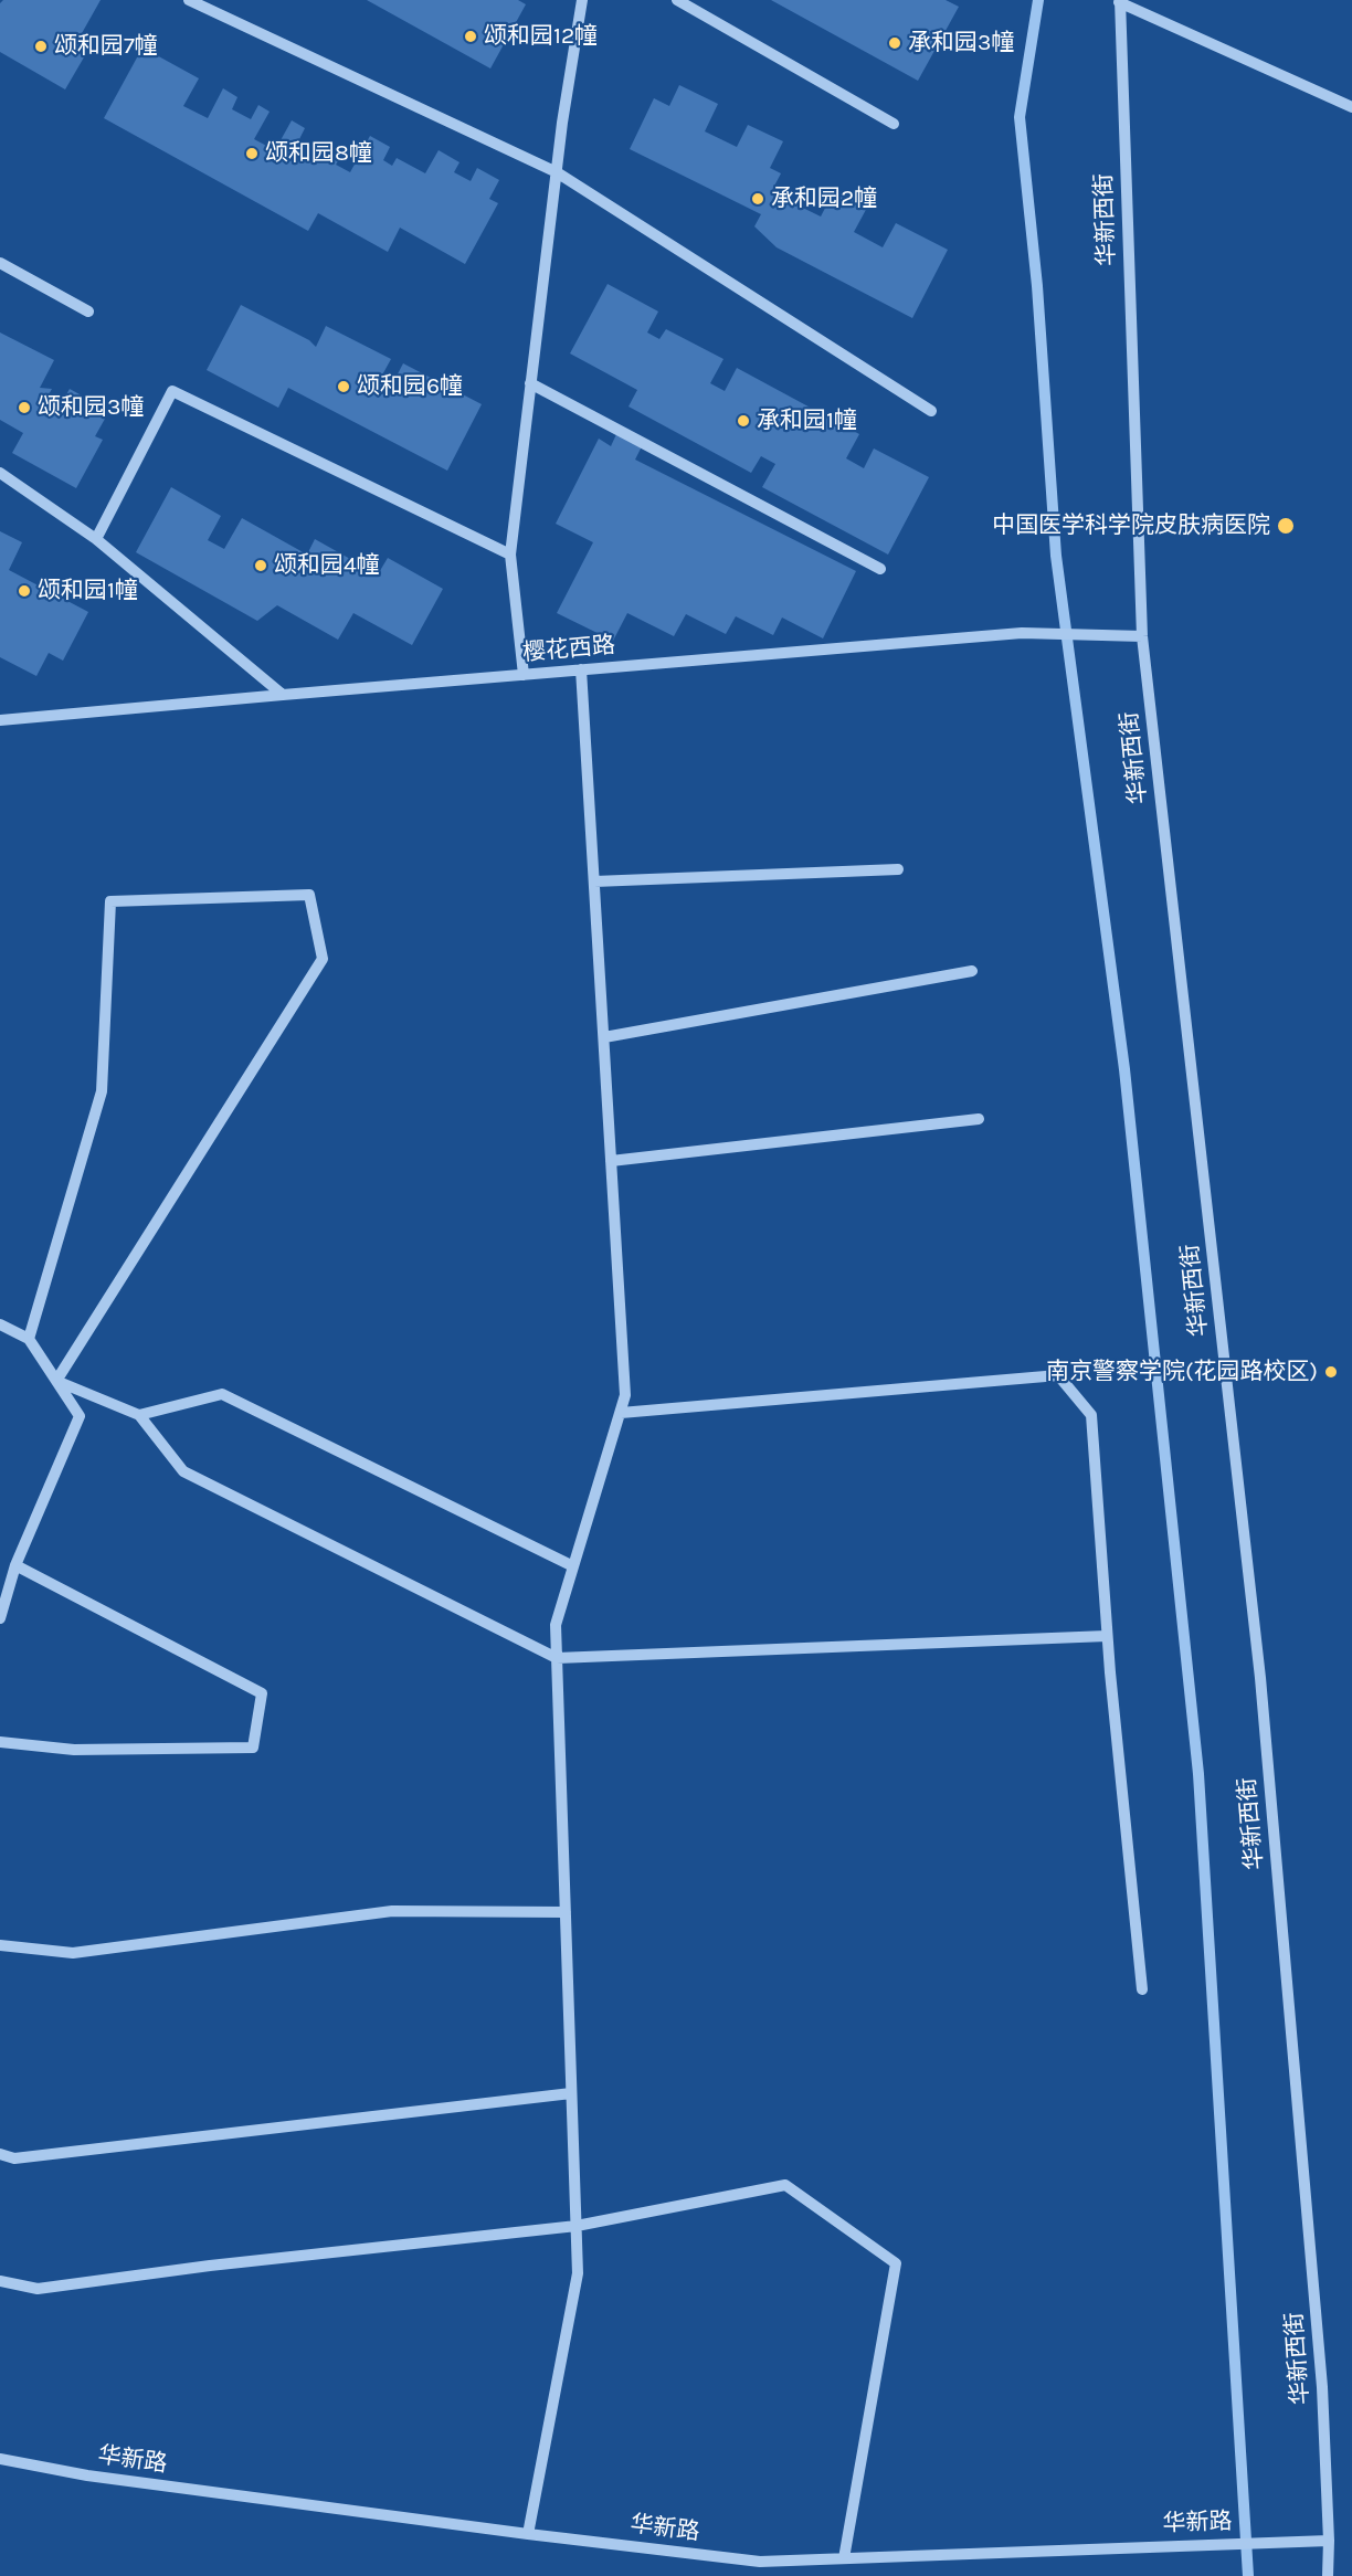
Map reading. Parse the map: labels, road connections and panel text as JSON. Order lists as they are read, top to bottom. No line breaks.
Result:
{"streets":{"street":["华新西街","樱花西路","华新路"]},"crossings":[["华新西街","樱花西路"],["华新西街","华新路"]],"places":["颂和园12幢","承和园3幢","颂和园7幢","颂和园8幢","承和园2幢","颂和园6幢","颂和园3幢","承和园1幢","中国医学科学院皮肤病医院","颂和园4幢","颂和园1幢","南京警察学院(花园路校区)"]}
